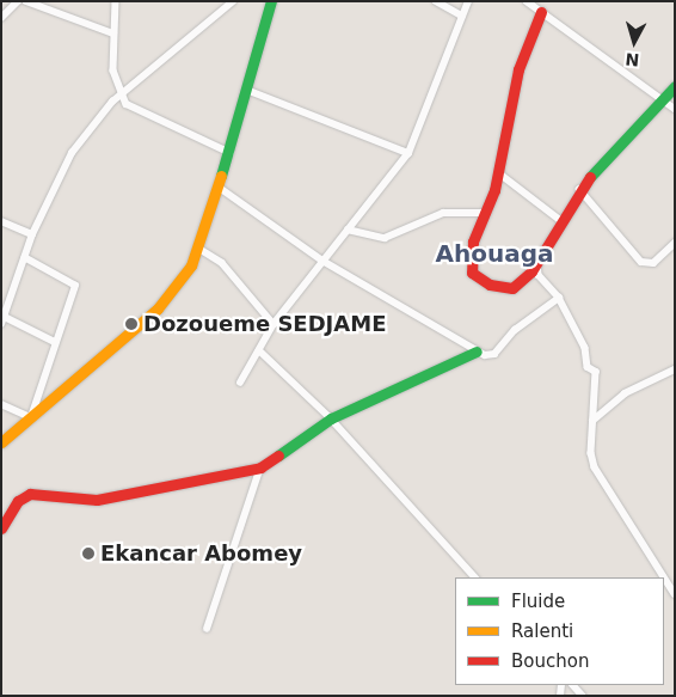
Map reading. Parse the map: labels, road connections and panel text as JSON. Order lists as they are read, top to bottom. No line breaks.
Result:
{"districts":["Ahouaga"],"places":["Dozoueme SEDJAME","Ekancar Abomey"],"legend":["Fluide","Ralenti","Bouchon"],"north":"bottom"}
